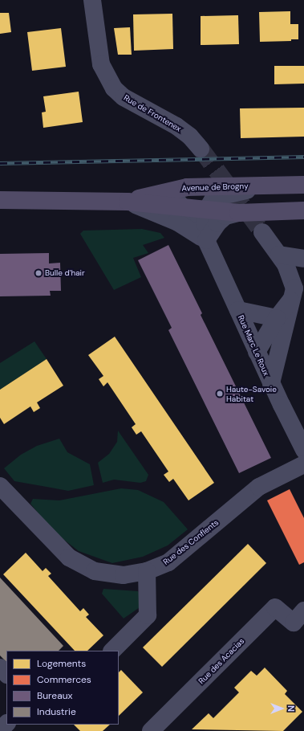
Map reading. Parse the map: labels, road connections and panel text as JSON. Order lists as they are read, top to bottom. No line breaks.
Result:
{"streets":{"main road":["Avenue de Brogny"],"street":["Rue de Frontenex","Rue Marc Le Roux","Rue des Conflents","Rue des Acacias"]},"crossings":[["Avenue de Brogny","Rue Marc Le Roux"]],"places":["Bulle d'hair","Haute-Savoie Habitat"],"legend":["Logements","Commerces","Bureaux","Industrie"],"north":"right"}
